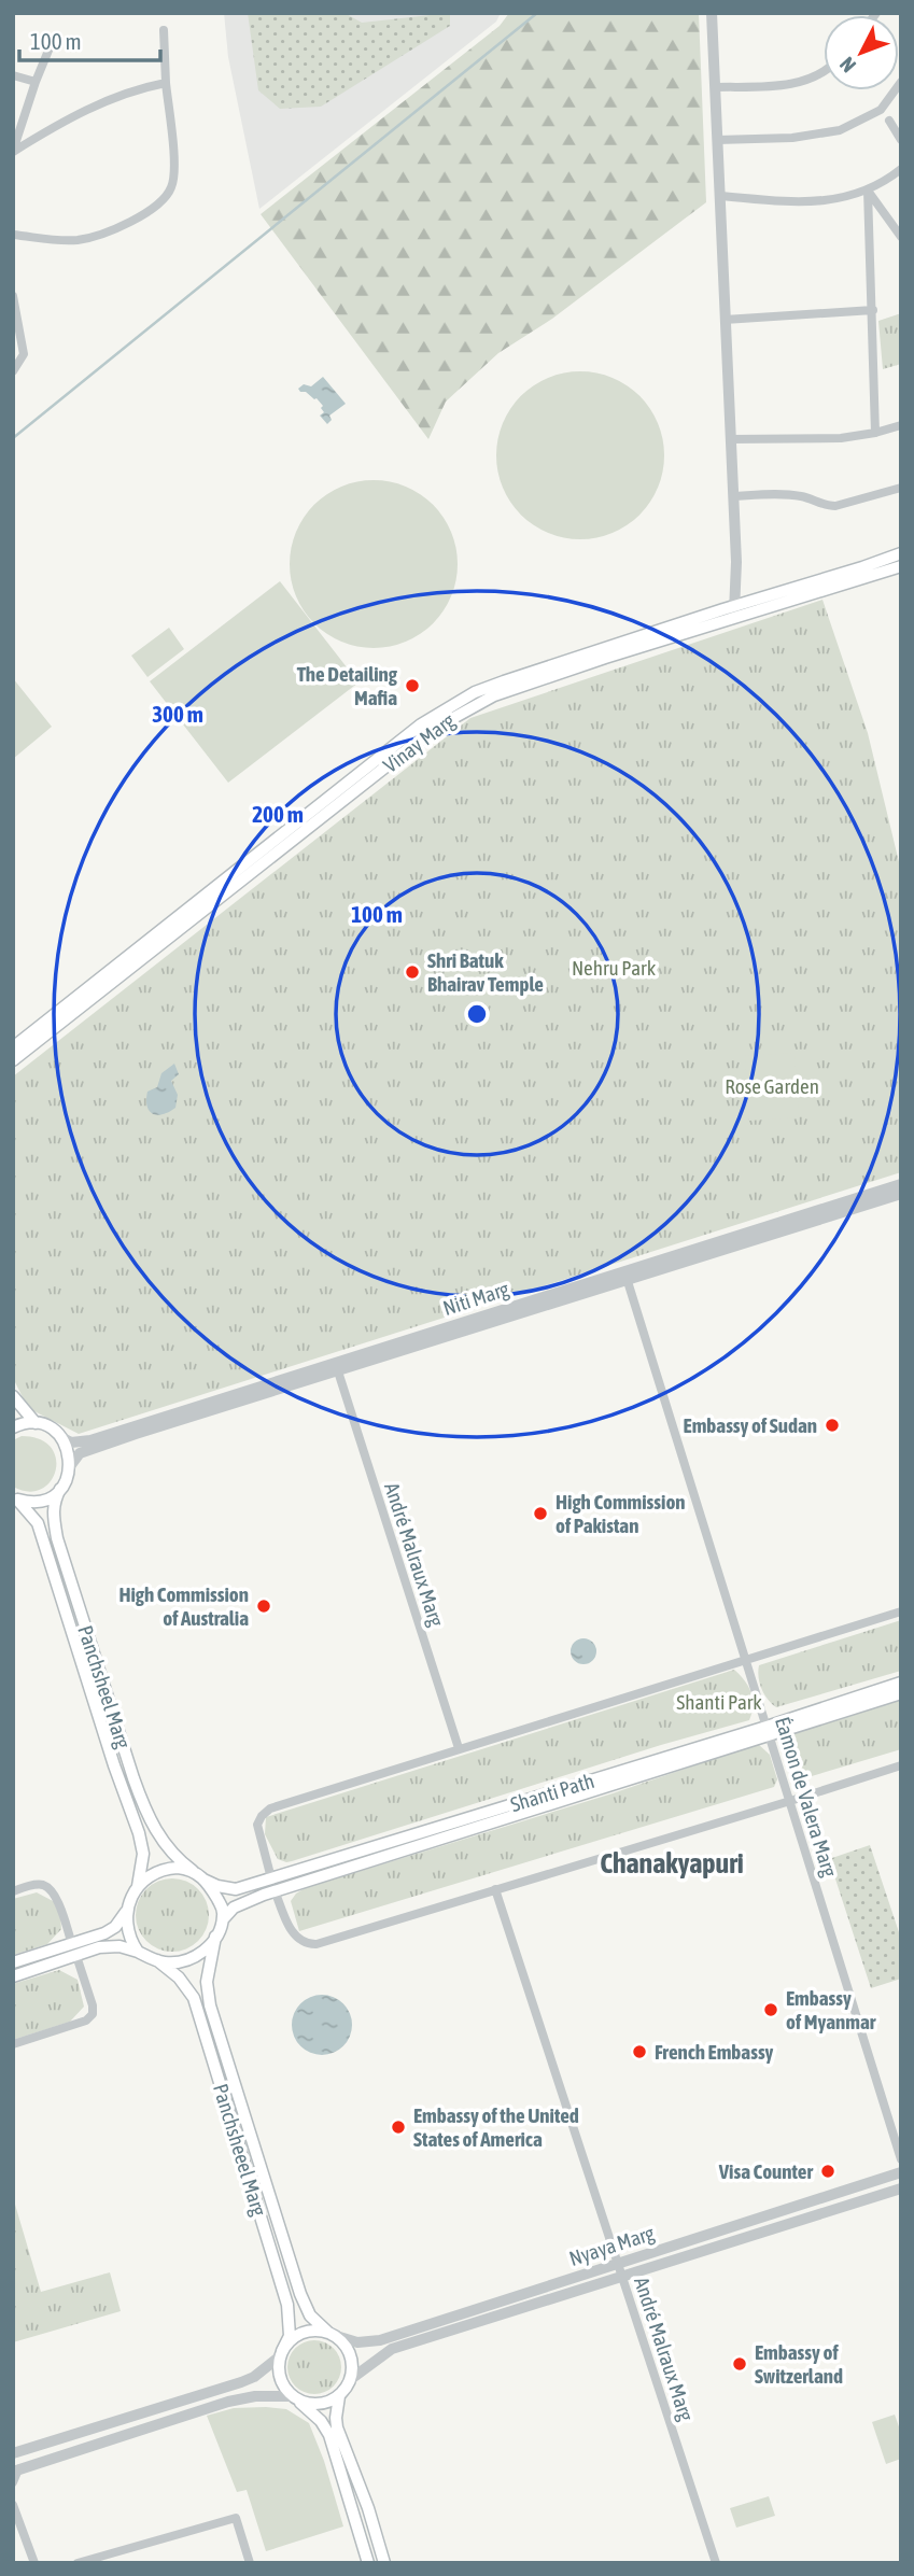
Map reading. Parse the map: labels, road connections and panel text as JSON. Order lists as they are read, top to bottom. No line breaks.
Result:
{"streets":{"main road":["Vinay Marg","Panchsheel Marg","Shanti Path","Panchsheeel Marg"],"street":["Niti Marg","André Malraux Marg","Éamon de Valera Marg","Nyaya Marg"]},"crossings":[["Niti Marg","André Malraux Marg"],["Niti Marg","Panchsheel Marg"],["Niti Marg","Éamon de Valera Marg"],["André Malraux Marg","Nyaya Marg"],["Panchsheel Marg","Shanti Path"],["Panchsheel Marg","Panchsheeel Marg"],["Shanti Path","Éamon de Valera Marg"],["Shanti Path","Panchsheeel Marg"],["Panchsheeel Marg","Nyaya Marg"]],"districts":["Chanakyapuri"],"parks":["Nehru Park","Rose Garden","Shanti Park"],"places":["The Detailing Mafia","Shri Batuk Bhairav Temple","Embassy of Sudan","High Commission of Pakistan","High Commission of Australia","Embassy of Myanmar","French Embassy","Embassy of the United States of America","Visa Counter","Embassy of Switzerland"],"scale_bar":"100 m","north":"bottom left","rings":["300 m","200 m","100 m"]}
